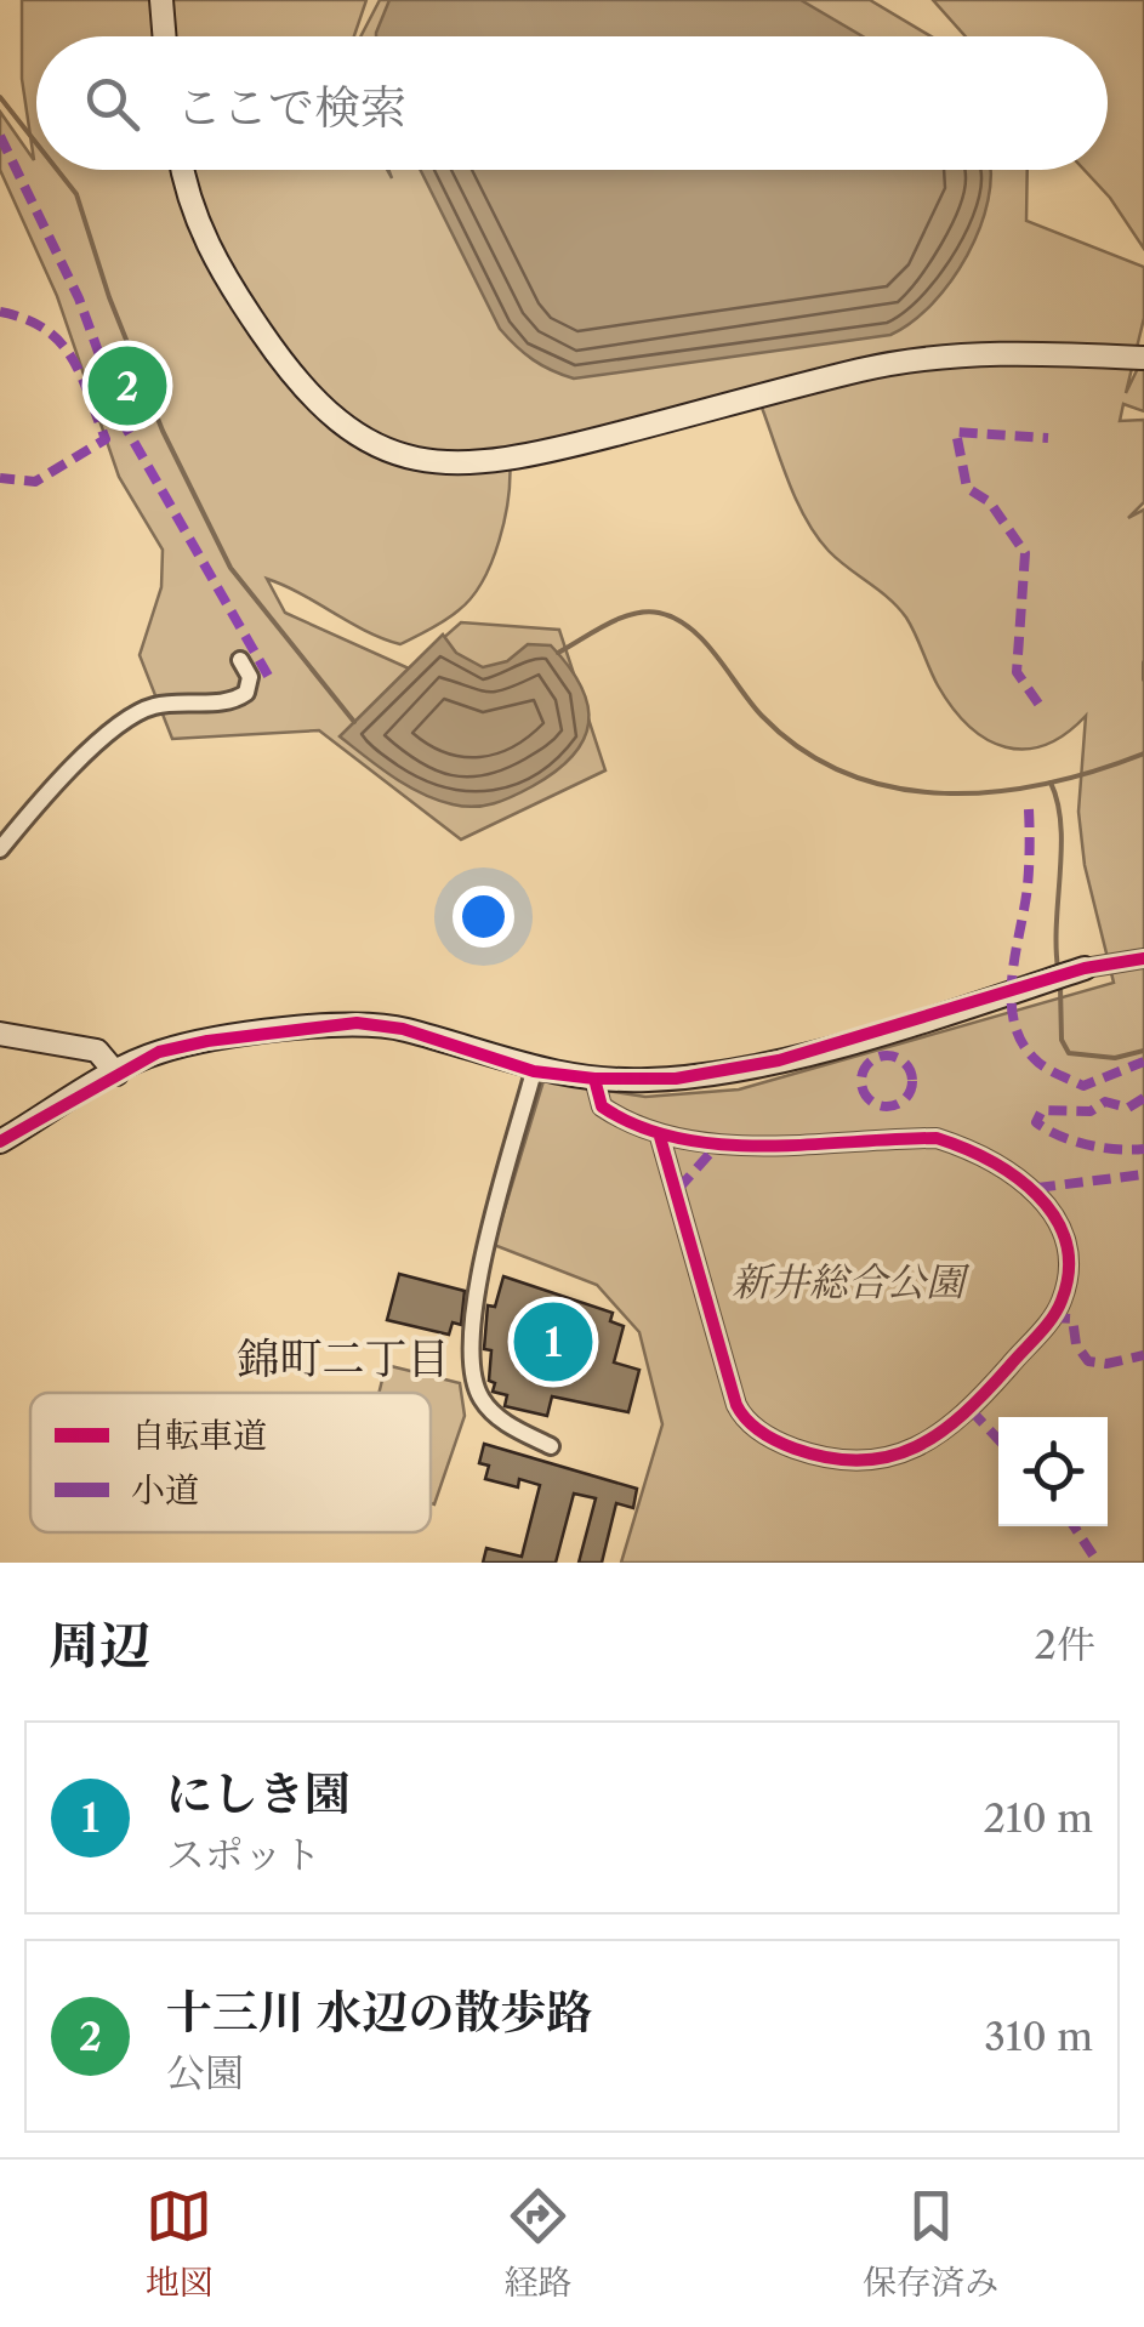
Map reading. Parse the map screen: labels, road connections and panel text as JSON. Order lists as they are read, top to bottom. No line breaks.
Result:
{"districts":["錦町二丁目"],"parks":["新井総合公園"],"legend":["自転車道","小道"],"page":{"search":"ここで検索","pins":["2","1"],"heading":["周辺","2件"],"list":[{"mark":"1","name":"にしき園","note":"スポット","value":"210 m"},{"mark":"2","name":"十三川 水辺の散歩路","note":"公園","value":"310 m"}],"nav":["地図","経路","保存済み"]}}
